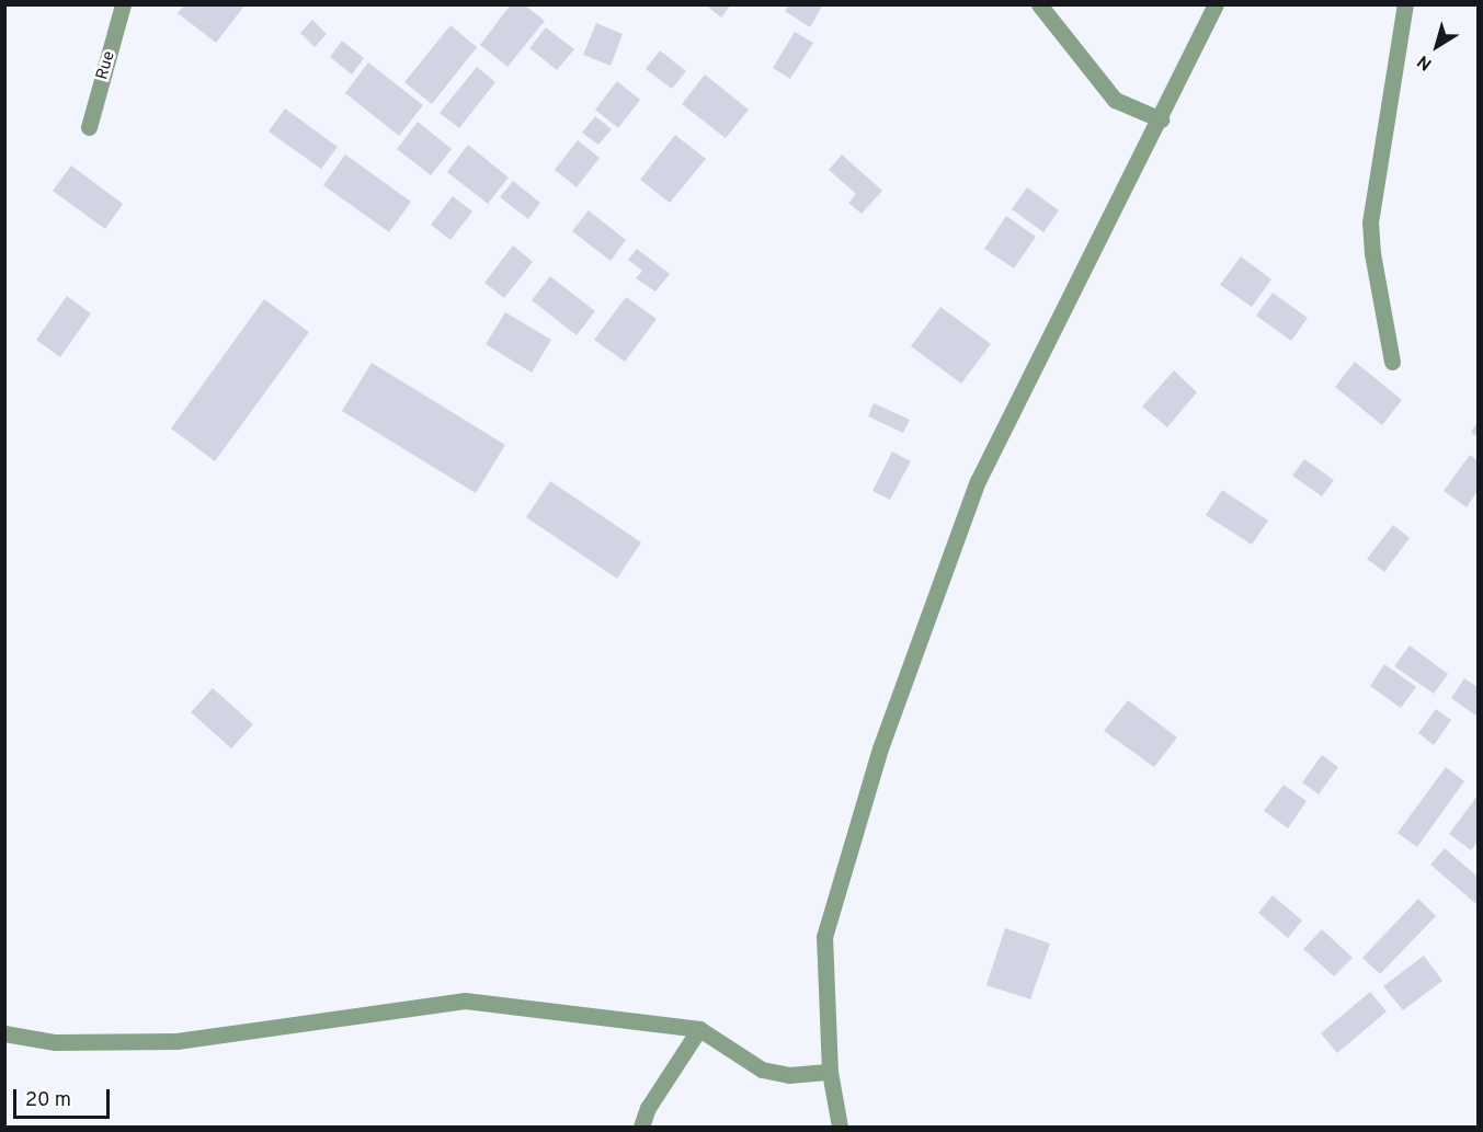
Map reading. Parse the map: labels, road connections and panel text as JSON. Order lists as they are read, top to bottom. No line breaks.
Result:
{"streets":{"street":["Rue"]},"scale_bar":"20 m","north":"bottom left"}
